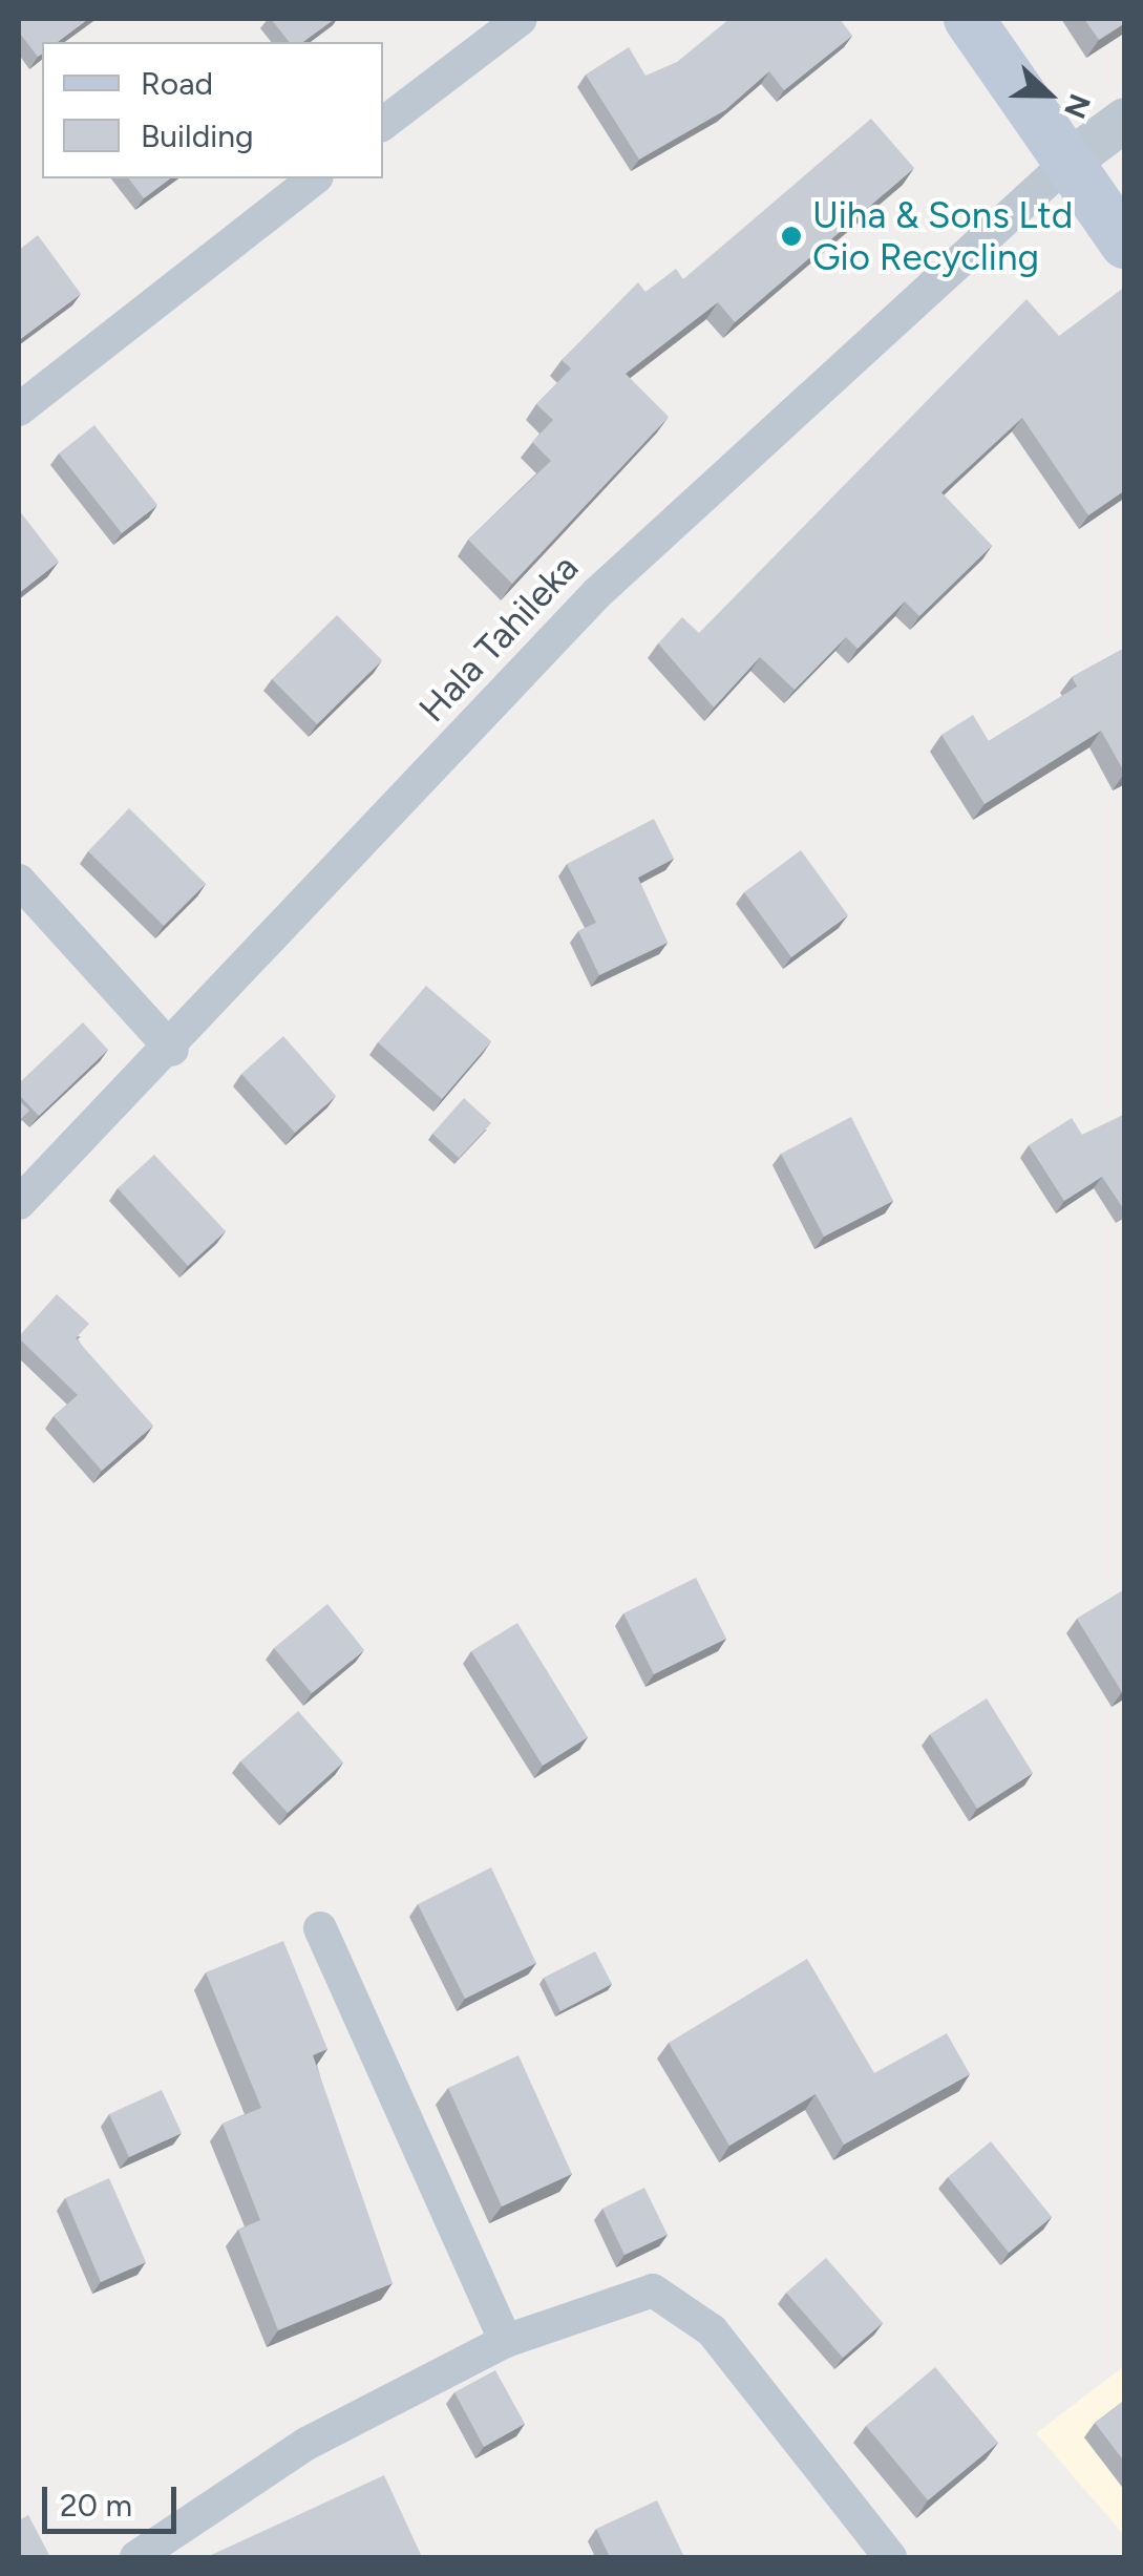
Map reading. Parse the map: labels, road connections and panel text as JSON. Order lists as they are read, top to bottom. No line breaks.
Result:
{"streets":{"street":["Hala Tahileka"]},"places":["Uiha & Sons Ltd Gio Recycling"],"legend":["Road","Building"],"scale_bar":"20 m","north":"right"}
